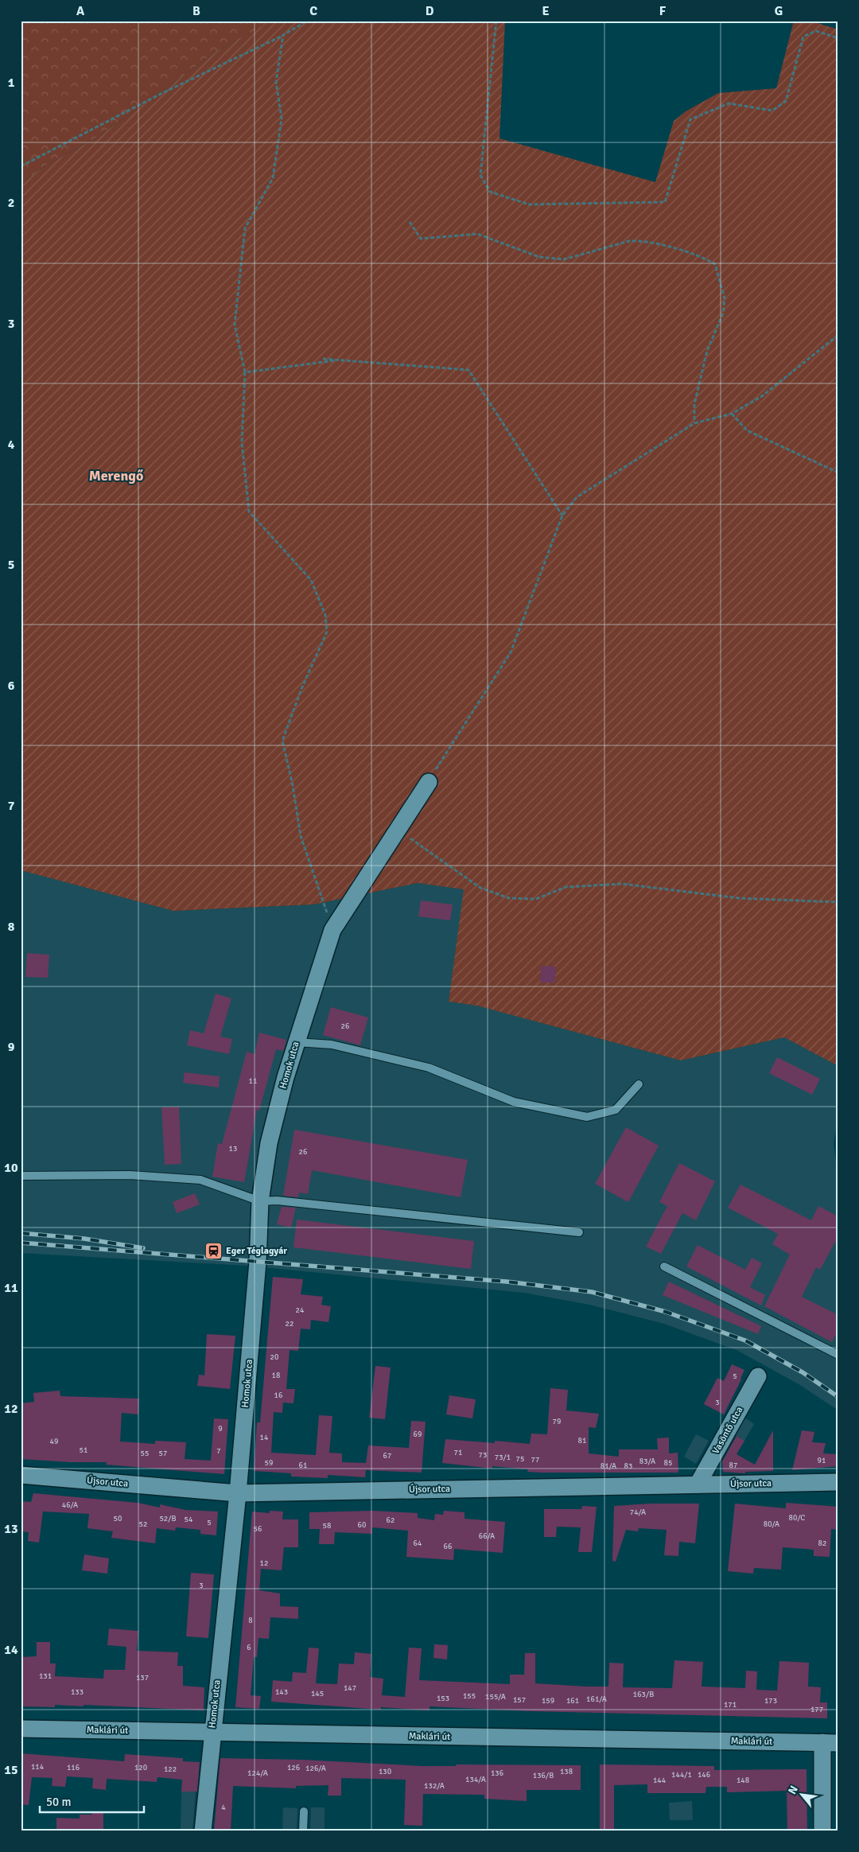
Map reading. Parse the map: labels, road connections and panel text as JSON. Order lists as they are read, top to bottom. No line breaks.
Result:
{"streets":{"street":["Homok utca","Vasöntő utca","Újsor utca","Maklári út"]},"crossings":[["Homok utca","Újsor utca"],["Homok utca","Maklári út"],["Vasöntő utca","Újsor utca"]],"districts":["Merengő"],"places":{"station":["Eger Téglagyár"]},"house_numbers":["26","11","13","26","24","22","20","18","5","16","3","79","9","69","14","81","49","51","7","71","55","57","73","67","73/1","75","77","91","83/A","59","85","61","87","81/A","83","46/A","74/A","80/C","50","52/B","54","62","5","52","80/A","60","58","56","66/A","64","82","66","12","3","8","6","131","137","147","133","143","145","163/B","155","155/A","153","161/A","157","159","161","173","171","177","114","116","120","126","126/A","122","130","138","124/A","136","144/1","146","136/B","134/A","144","148","132/A","4"],"scale_bar":"50 m","north":"top left","grid":{"columns":["A","B","C","D","E","F","G"],"rows":["1","2","3","4","5","6","7","8","9","10","11","12","13","14","15"]}}
